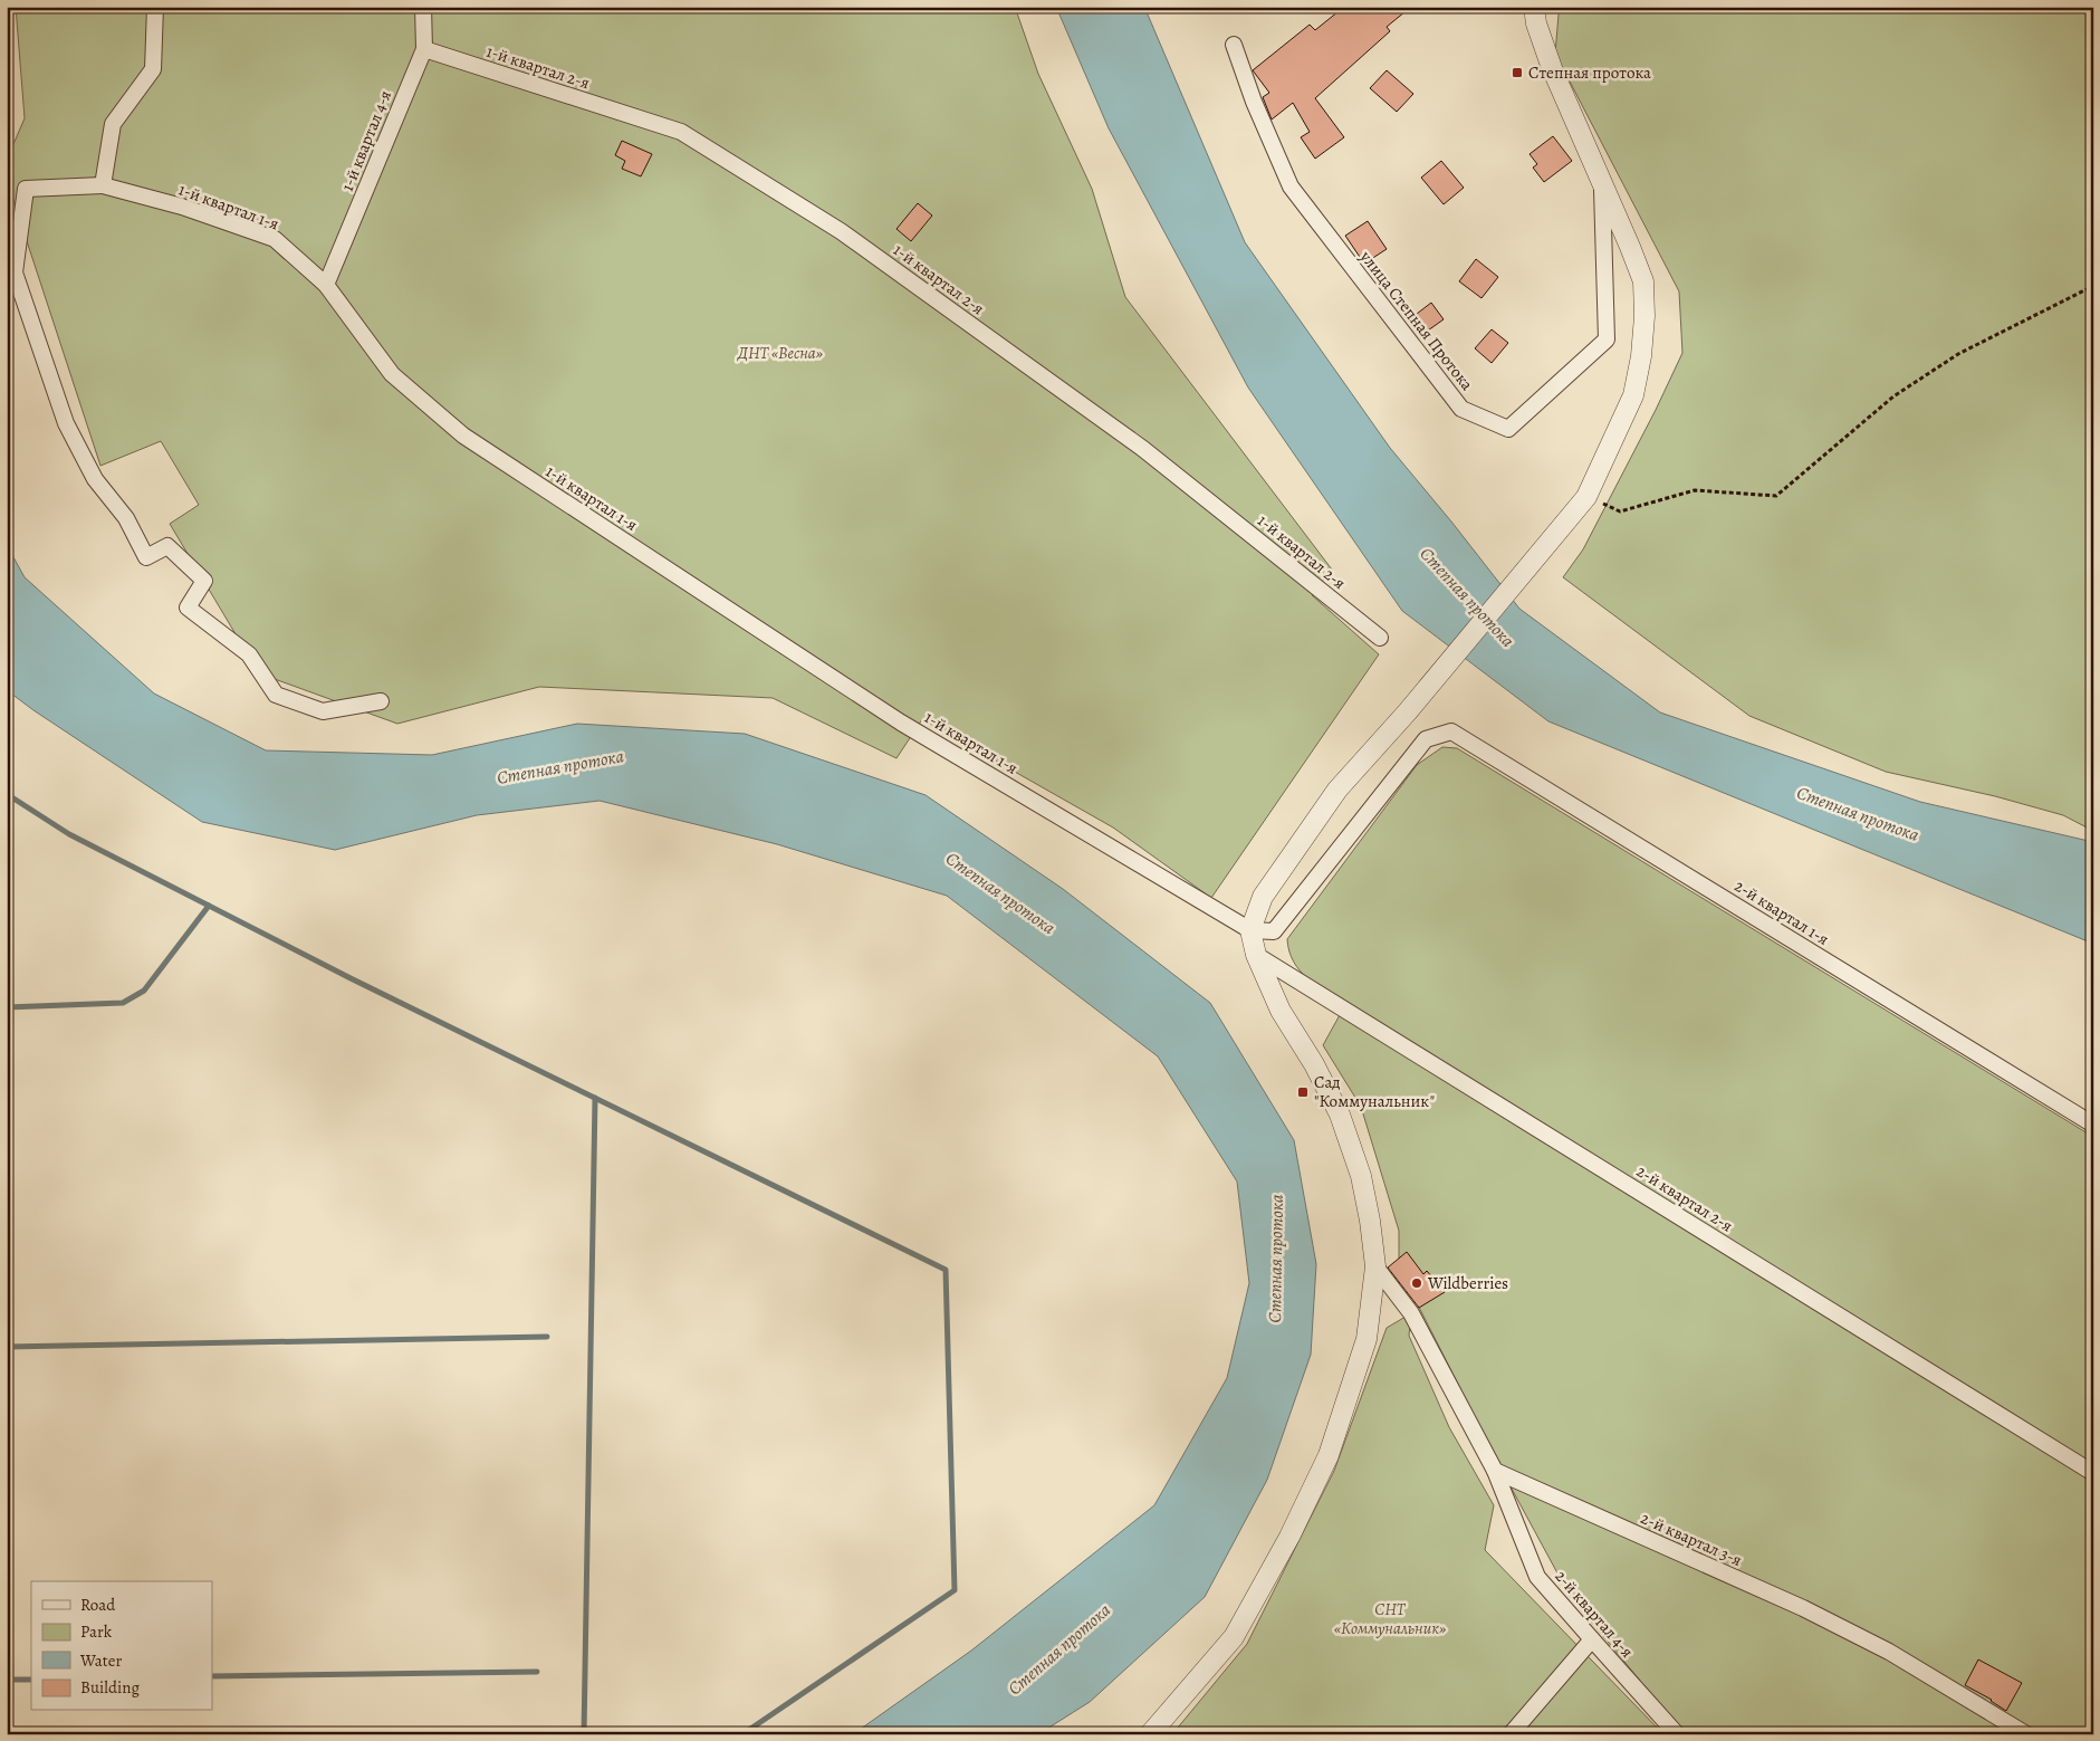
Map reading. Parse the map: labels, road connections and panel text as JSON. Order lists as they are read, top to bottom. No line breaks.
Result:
{"streets":{"street":["1-й квартал 2-я","1-й квартал 4-я","1-й квартал 1-я","улица Степная Протока","2-й квартал 1-я","2-й квартал 2-я","2-й квартал 3-я","2-й квартал 4-я"]},"crossings":[["1-й квартал 2-я","1-й квартал 4-я"],["1-й квартал 4-я","1-й квартал 1-я"],["1-й квартал 1-я","2-й квартал 1-я"],["2-й квартал 3-я","2-й квартал 4-я"]],"water":["Степная протока"],"parks":["ДНТ «Весна»","СНТ «Коммунальник»"],"places":{"transit":["Степная протока","Сад \"Коммунальник\""],"other":["Wildberries"]},"legend":["Road","Park","Water","Building"]}
